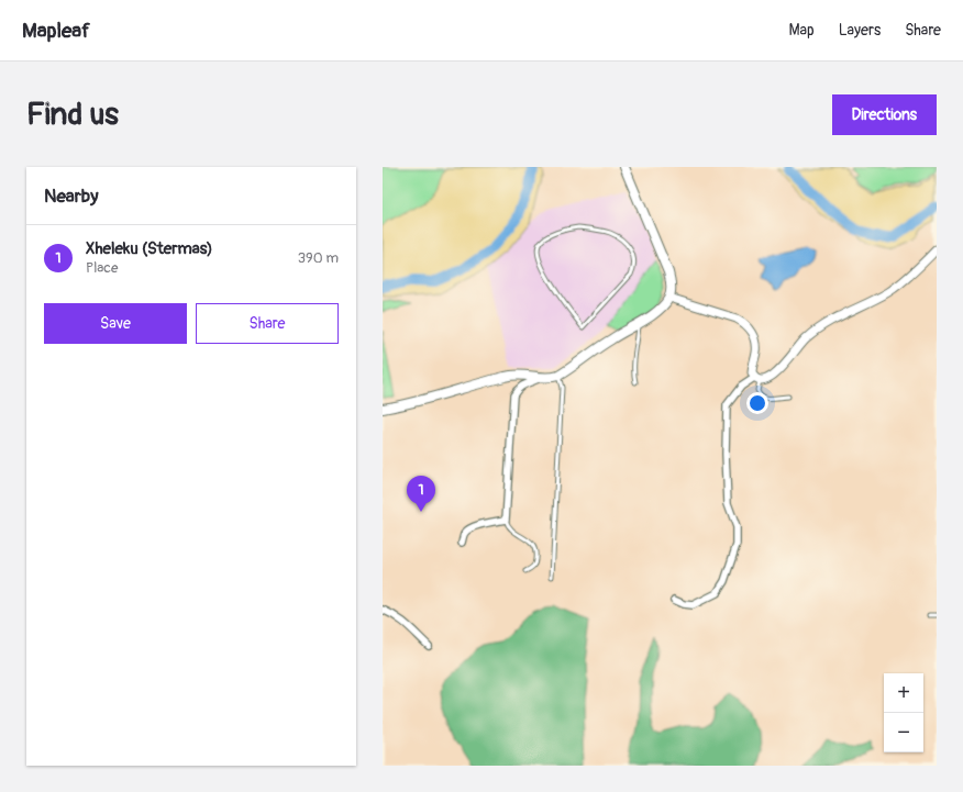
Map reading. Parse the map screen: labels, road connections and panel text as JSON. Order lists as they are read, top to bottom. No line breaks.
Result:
{"page":{"header":"Mapleaf","nav":["Map","Layers","Share"],"buttons":["Directions",["Save","Share"]],"title":"Find us","heading":"Nearby","list":[{"mark":"1","name":"Xheleku (Stermas)","note":"Place","value":"390 m"}],"pins":"1","map_buttons":["+","−"]}}
